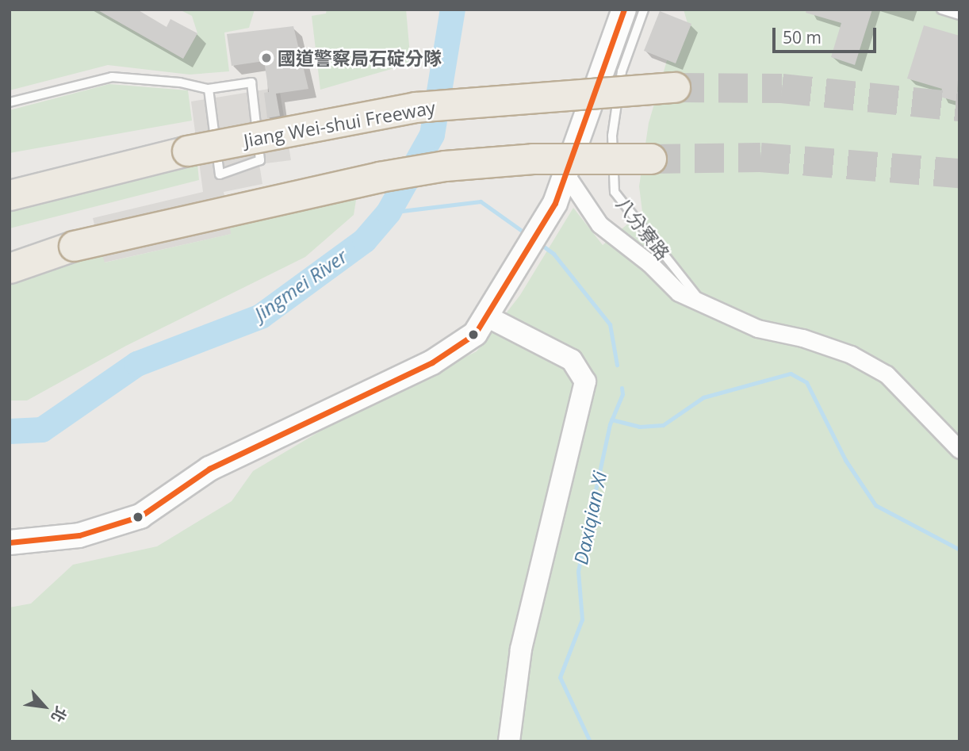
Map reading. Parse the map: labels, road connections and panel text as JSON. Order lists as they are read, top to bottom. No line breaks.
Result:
{"streets":{"highway":["Jiang Wei-shui Freeway"],"lane":["八分寮路"]},"water":["Jingmei River","Daxiqian Xi"],"places":["國道警察局石碇分隊"],"scale_bar":"50 m","north":"bottom right"}
